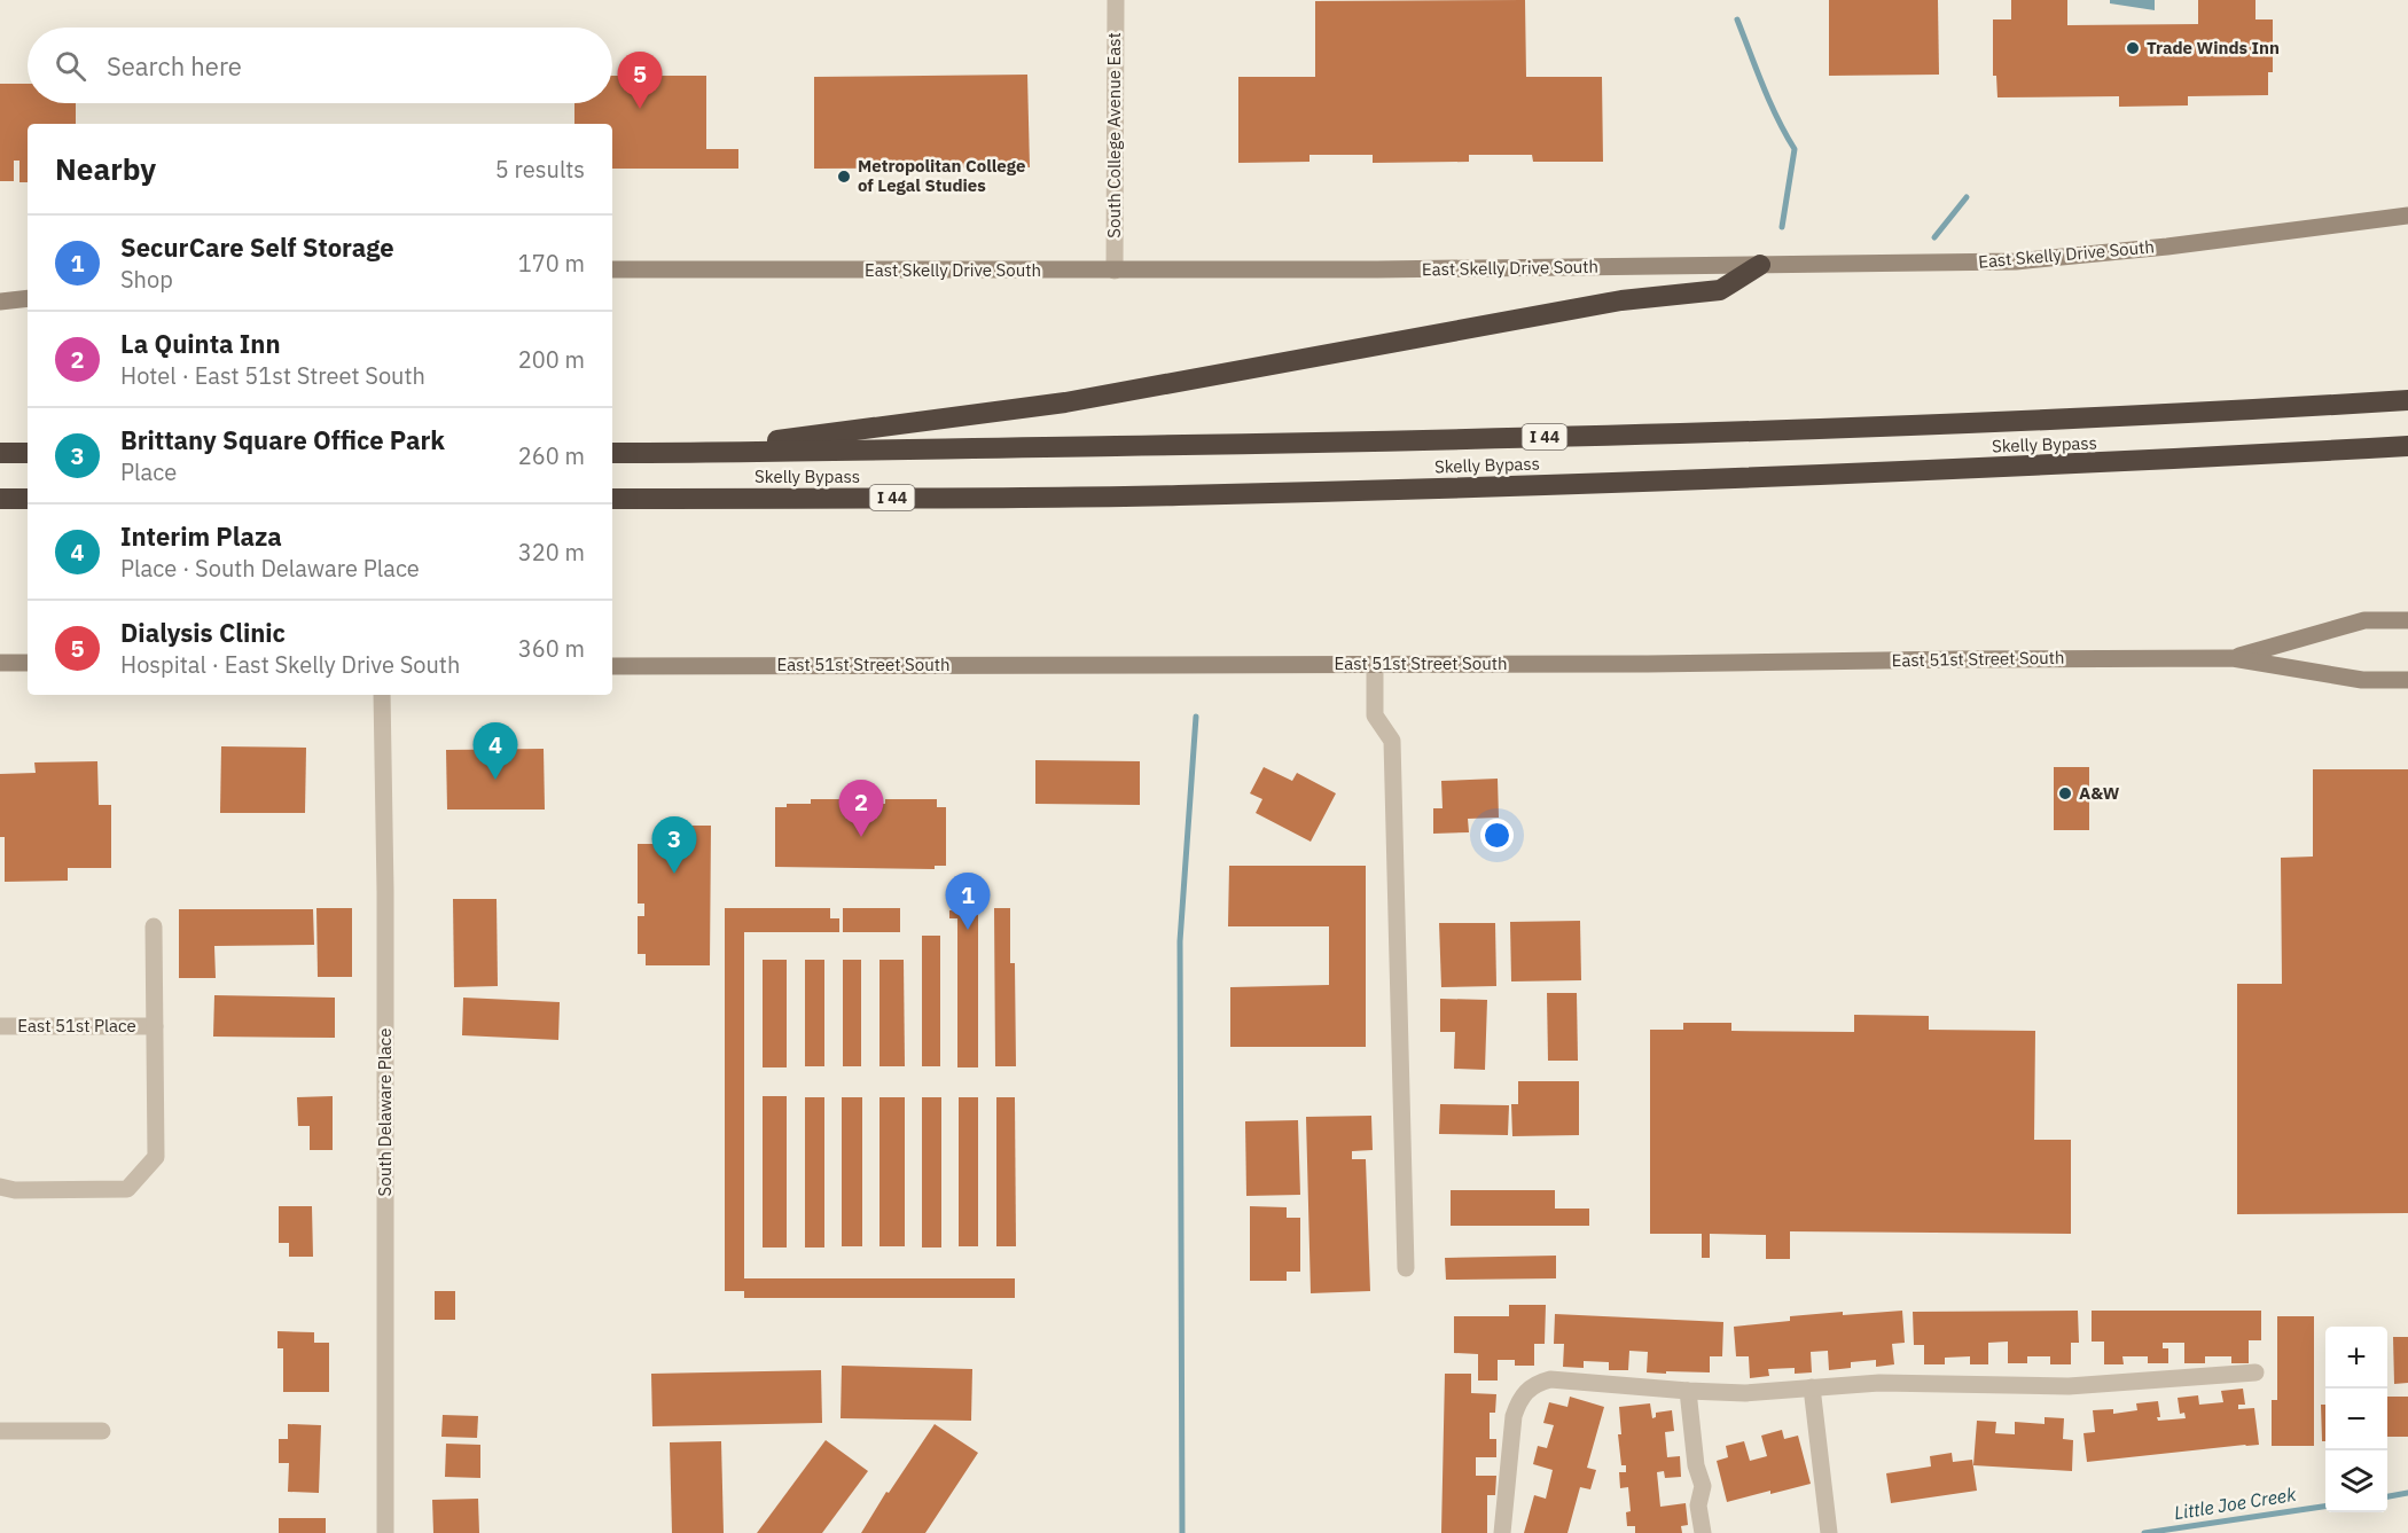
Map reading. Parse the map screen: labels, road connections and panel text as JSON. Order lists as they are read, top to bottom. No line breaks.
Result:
{"streets":{"highway":["I 44","Skelly Bypass"],"main road":["East Skelly Drive South","East 51st Street South"],"street":["South College Avenue East","East 51st Place","South Delaware Place"]},"crossings":[["South College Avenue East","East Skelly Drive South"]],"water":["Little Joe Creek"],"places":["Trade Winds Inn","Metropolitan College of Legal Studies","A&W"],"page":{"search":"Search here","pins":["5","4","2","3","1"],"heading":["Nearby","5 results"],"list":[{"mark":"1","name":"SecurCare Self Storage","note":"Shop","value":"170 m"},{"mark":"2","name":"La Quinta Inn","note":"Hotel · East 51st Street South","value":"200 m"},{"mark":"3","name":"Brittany Square Office Park","note":"Place","value":"260 m"},{"mark":"4","name":"Interim Plaza","note":"Place · South Delaware Place","value":"320 m"},{"mark":"5","name":"Dialysis Clinic","note":"Hospital · East Skelly Drive South","value":"360 m"}],"map_buttons":["+","−"]}}
